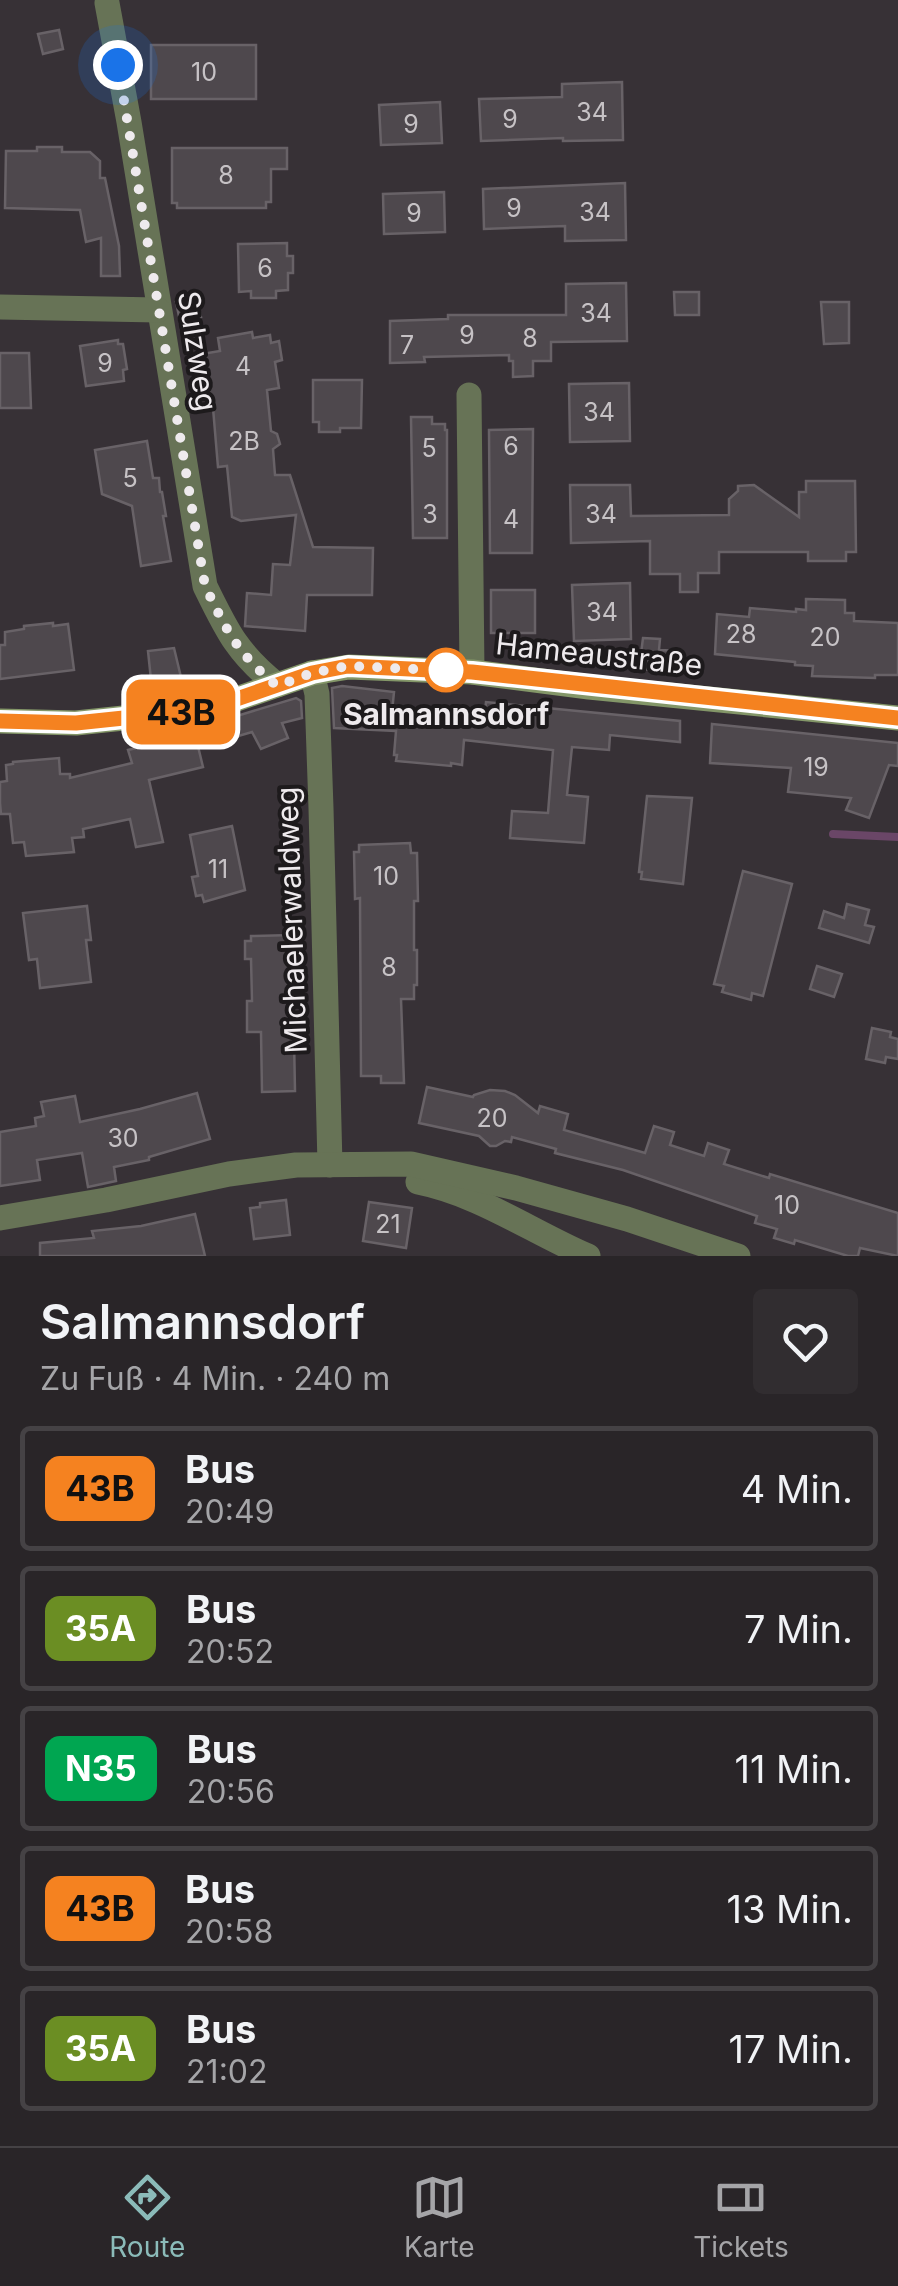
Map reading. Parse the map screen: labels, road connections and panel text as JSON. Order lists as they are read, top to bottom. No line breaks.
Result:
{"streets":{"main road":["Hameaustraße"],"street":["Sulzweg","Michaelerwaldweg"]},"crossings":[["Sulzweg","Hameaustraße"],["Hameaustraße","Michaelerwaldweg"]],"places":["Salmannsdorf"],"lines":["bus line 43B"],"house_numbers":["10","34","9","9","8","9","34","9","6","34","9","8","7","9","4","34","2B","6","5","5","3","34","4","34","28","20","19","11","10","8","20","30","10","21"],"page":{"on_map":"43B","heading":["Salmannsdorf","Zu Fuß · 4 Min. · 240 m"],"list":[{"mark":"43B","name":"Bus","note":"20:49","value":"4 Min."},{"mark":"35A","name":"Bus","note":"20:52","value":"7 Min."},{"mark":"N35","name":"Bus","note":"20:56","value":"11 Min."},{"mark":"43B","name":"Bus","note":"20:58","value":"13 Min."},{"mark":"35A","name":"Bus","note":"21:02","value":"17 Min."}],"tabs":["Route","Karte","Tickets"]}}
